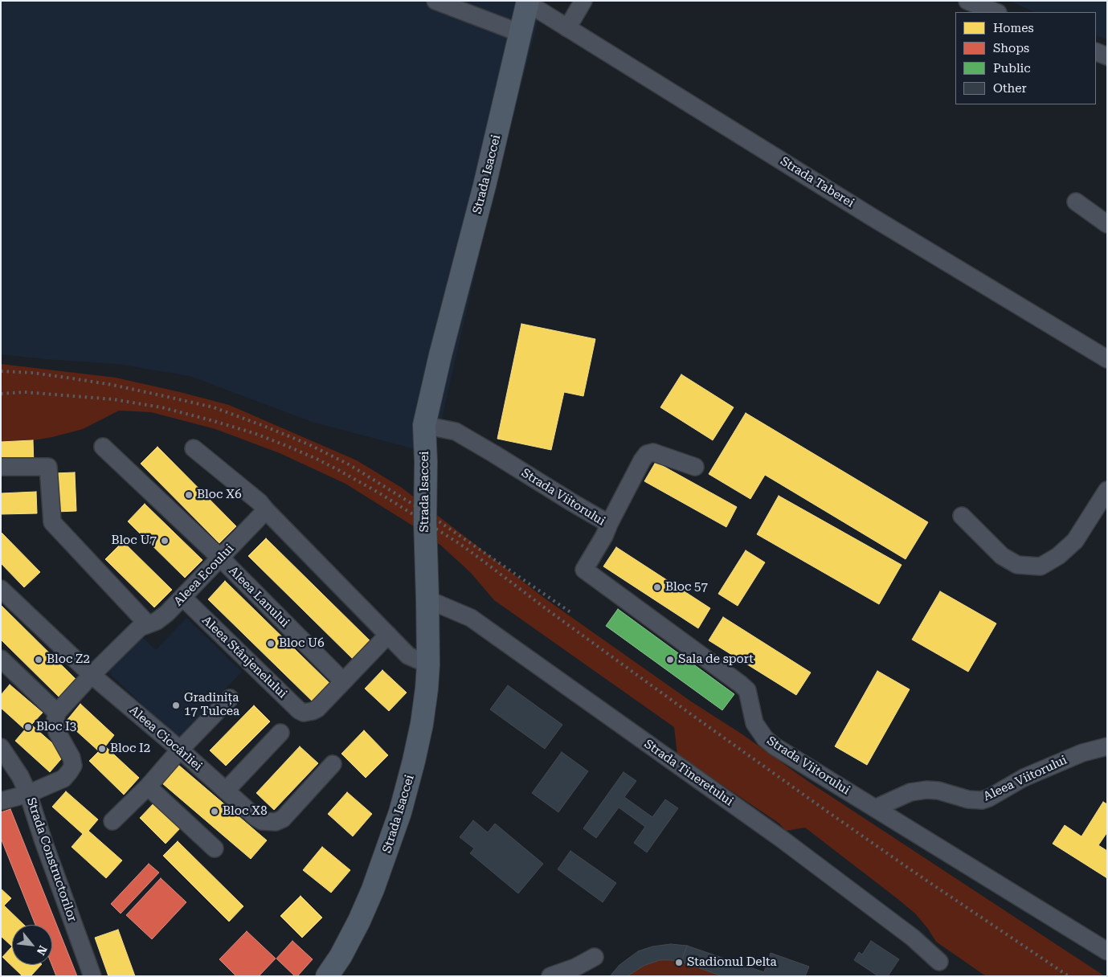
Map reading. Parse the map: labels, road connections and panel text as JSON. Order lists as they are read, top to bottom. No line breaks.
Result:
{"streets":{"main road":["Strada Isaccei"],"street":["Strada Taberei","Strada Viitorului","Aleea Ecoului","Aleea Lanului","Aleea Stânjenelului","Aleea Ciocârliei","Strada Tineretului","Aleea Viitorului","Strada Constructorilor"]},"crossings":[["Strada Isaccei","Strada Taberei"],["Strada Isaccei","Strada Viitorului"],["Strada Isaccei","Strada Tineretului"],["Strada Viitorului","Aleea Viitorului"],["Aleea Ecoului","Aleea Lanului"],["Aleea Ecoului","Aleea Stânjenelului"],["Aleea Ecoului","Aleea Ciocârliei"],["Aleea Lanului","Aleea Stânjenelului"]],"places":["Bloc X6","Bloc U7","Bloc 57","Bloc U6","Bloc Z2","Sala de sport","Gradinița 17 Tulcea","Bloc I3","Bloc I2","Bloc X8","Stadionul Delta"],"legend":["Homes","Shops","Public","Other"],"north":"bottom right"}
